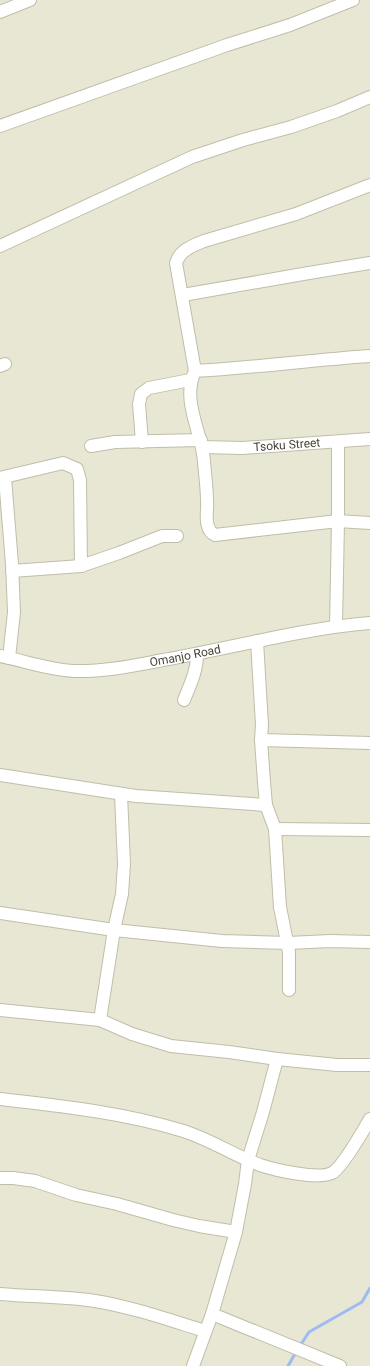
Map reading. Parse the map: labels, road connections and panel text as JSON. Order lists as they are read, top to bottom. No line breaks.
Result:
{"streets":{"street":["Tsoku Street","Omanjo Road"]}}
